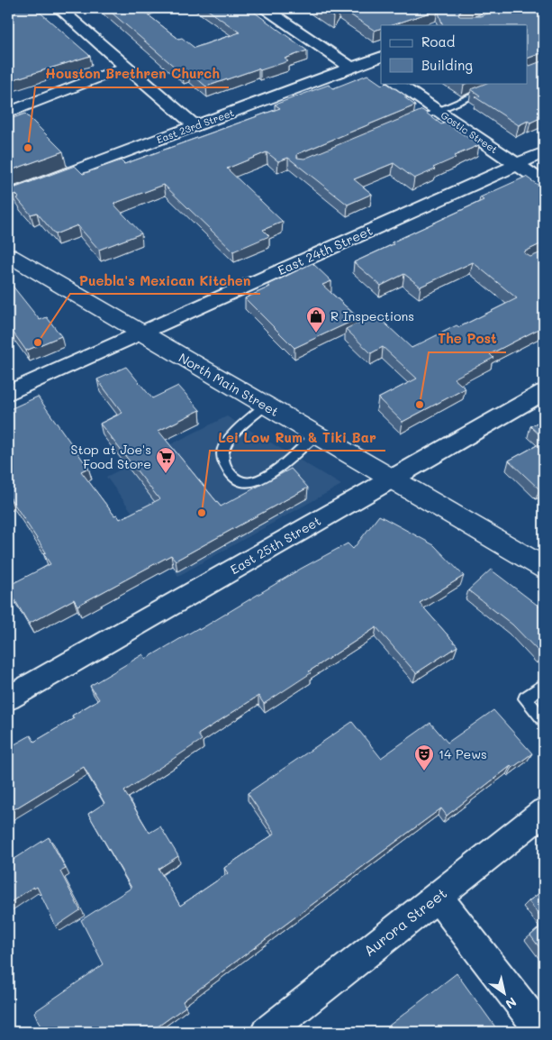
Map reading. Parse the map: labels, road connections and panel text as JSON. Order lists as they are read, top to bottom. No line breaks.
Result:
{"streets":{"main road":["North Main Street"],"street":["East 23rd Street","Gostic Street","East 24th Street","East 25th Street","Aurora Street"]},"crossings":[["Gostic Street","East 24th Street"],["East 24th Street","North Main Street"],["North Main Street","East 25th Street"]],"places":{"other":["Houston Brethren Church","Puebla's Mexican Kitchen","The Post","Lei Low Rum & Tiki Bar"],"shop":["R Inspections"],"supermarket":["Stop at Joe's Food Store"],"theatre":["14 Pews"]},"legend":["Road","Building"],"north":"bottom right"}
